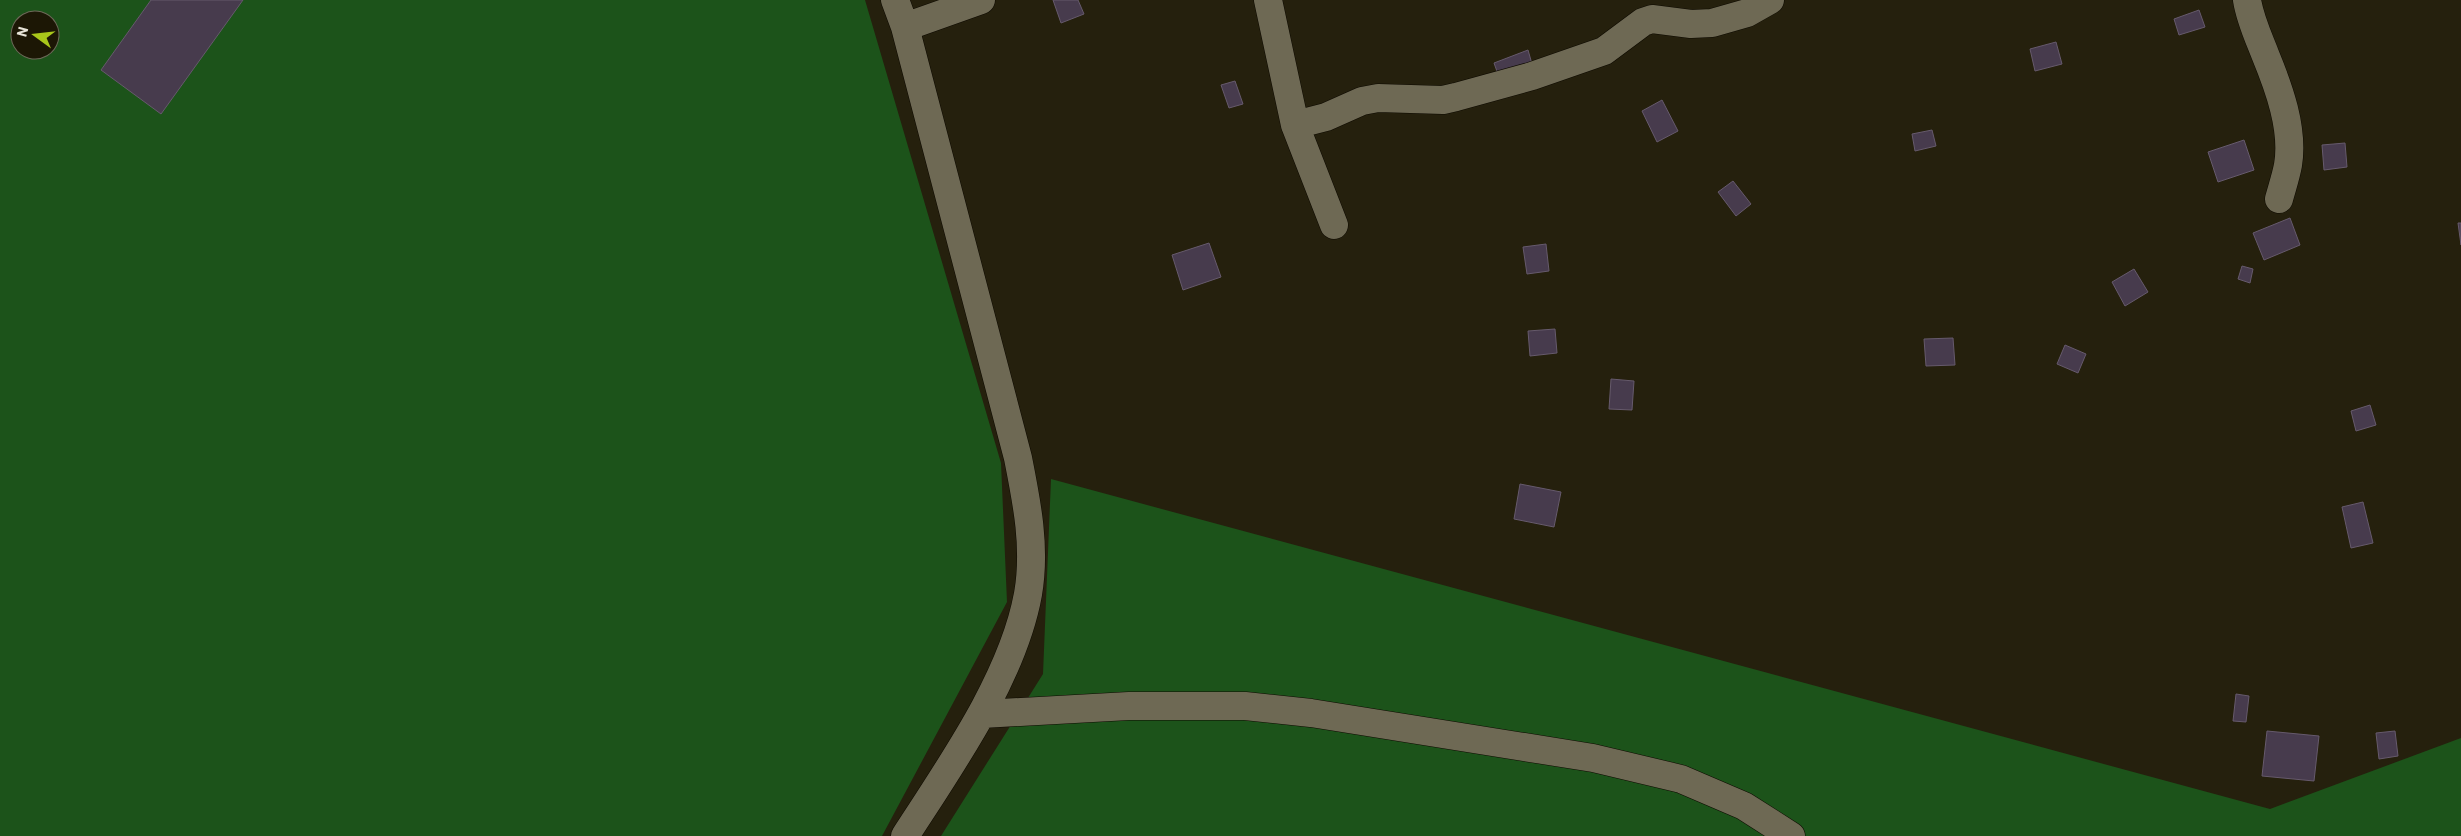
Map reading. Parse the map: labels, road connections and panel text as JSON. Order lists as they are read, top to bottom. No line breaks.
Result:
{"north":"left"}
